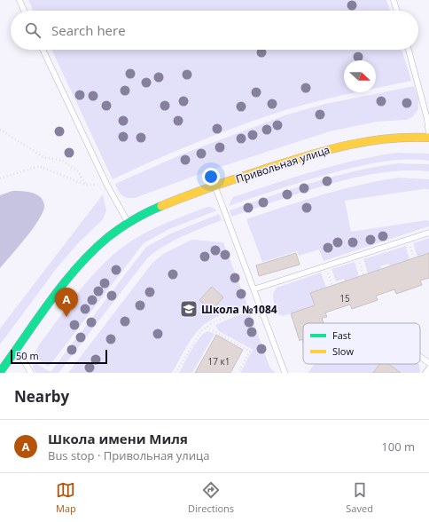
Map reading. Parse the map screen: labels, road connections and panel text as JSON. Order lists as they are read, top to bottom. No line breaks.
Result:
{"streets":{"main road":["Привольная улица"]},"places":{"school or university":["Школа №1084"]},"house_numbers":["15","17 к1"],"legend":["Fast","Slow"],"scale_bar":"50 m","north":"right","page":{"search":"Search here","pins":"A","scale":"50 m","heading":"Nearby","list":[{"mark":"A","name":"Школа имени Миля","note":"Bus stop · Привольная улица","value":"100 m"}],"nav":["Map","Directions","Saved"]}}
